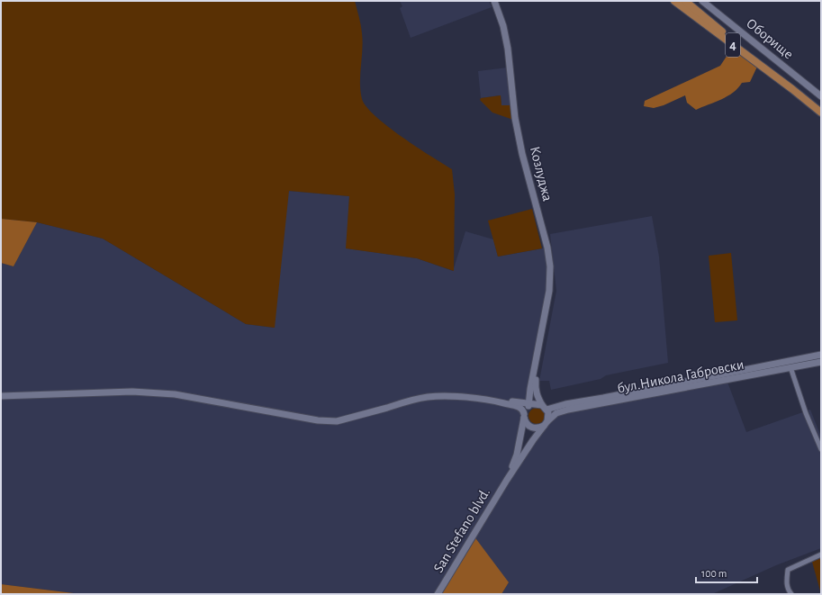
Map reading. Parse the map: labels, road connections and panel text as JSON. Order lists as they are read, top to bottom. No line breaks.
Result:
{"streets":{"main road":["4"],"street":["Оборище","Козлуджа","бул.Никола Габровски","San Stefano blvd."]},"crossings":[["Козлуджа","бул.Никола Габровски"],["Козлуджа","San Stefano blvd."],["бул.Никола Габровски","San Stefano blvd."]],"scale_bar":"100 m"}
